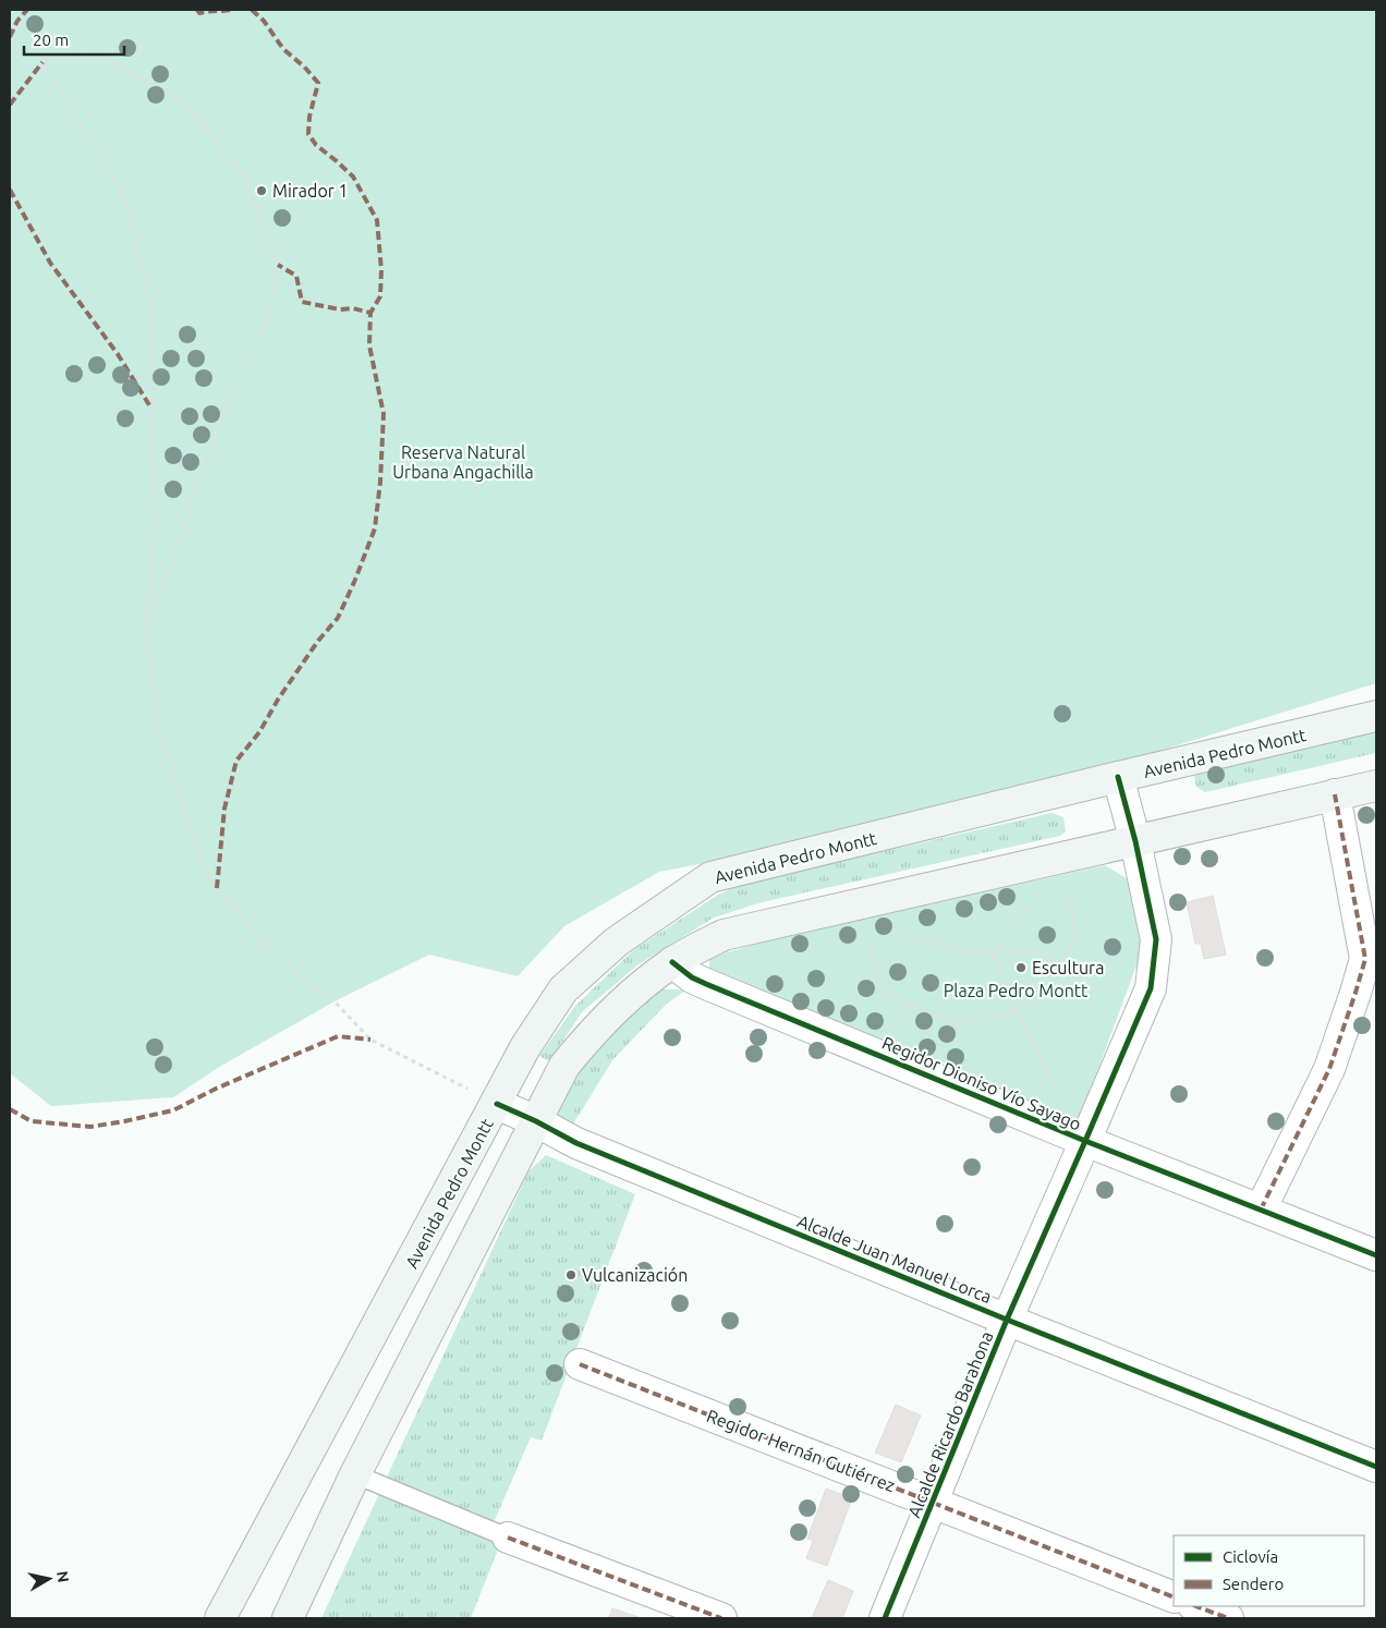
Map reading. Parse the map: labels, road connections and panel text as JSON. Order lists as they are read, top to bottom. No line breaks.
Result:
{"streets":{"main road":["Avenida Pedro Montt"],"street":["Regidor Dioniso Vío Sayago","Alcalde Juan Manuel Lorca","Alcalde Ricardo Barahona","Regidor Hernán Gutiérrez"]},"crossings":[["Avenida Pedro Montt","Alcalde Juan Manuel Lorca"],["Avenida Pedro Montt","Alcalde Ricardo Barahona"],["Regidor Dioniso Vío Sayago","Alcalde Ricardo Barahona"],["Alcalde Juan Manuel Lorca","Alcalde Ricardo Barahona"],["Alcalde Ricardo Barahona","Regidor Hernán Gutiérrez"]],"parks":["Reserva Natural Urbana Angachilla","Plaza Pedro Montt"],"places":["Mirador 1","Escultura","Vulcanización"],"legend":["Ciclovía","Sendero"],"scale_bar":"20 m","north":"right"}
